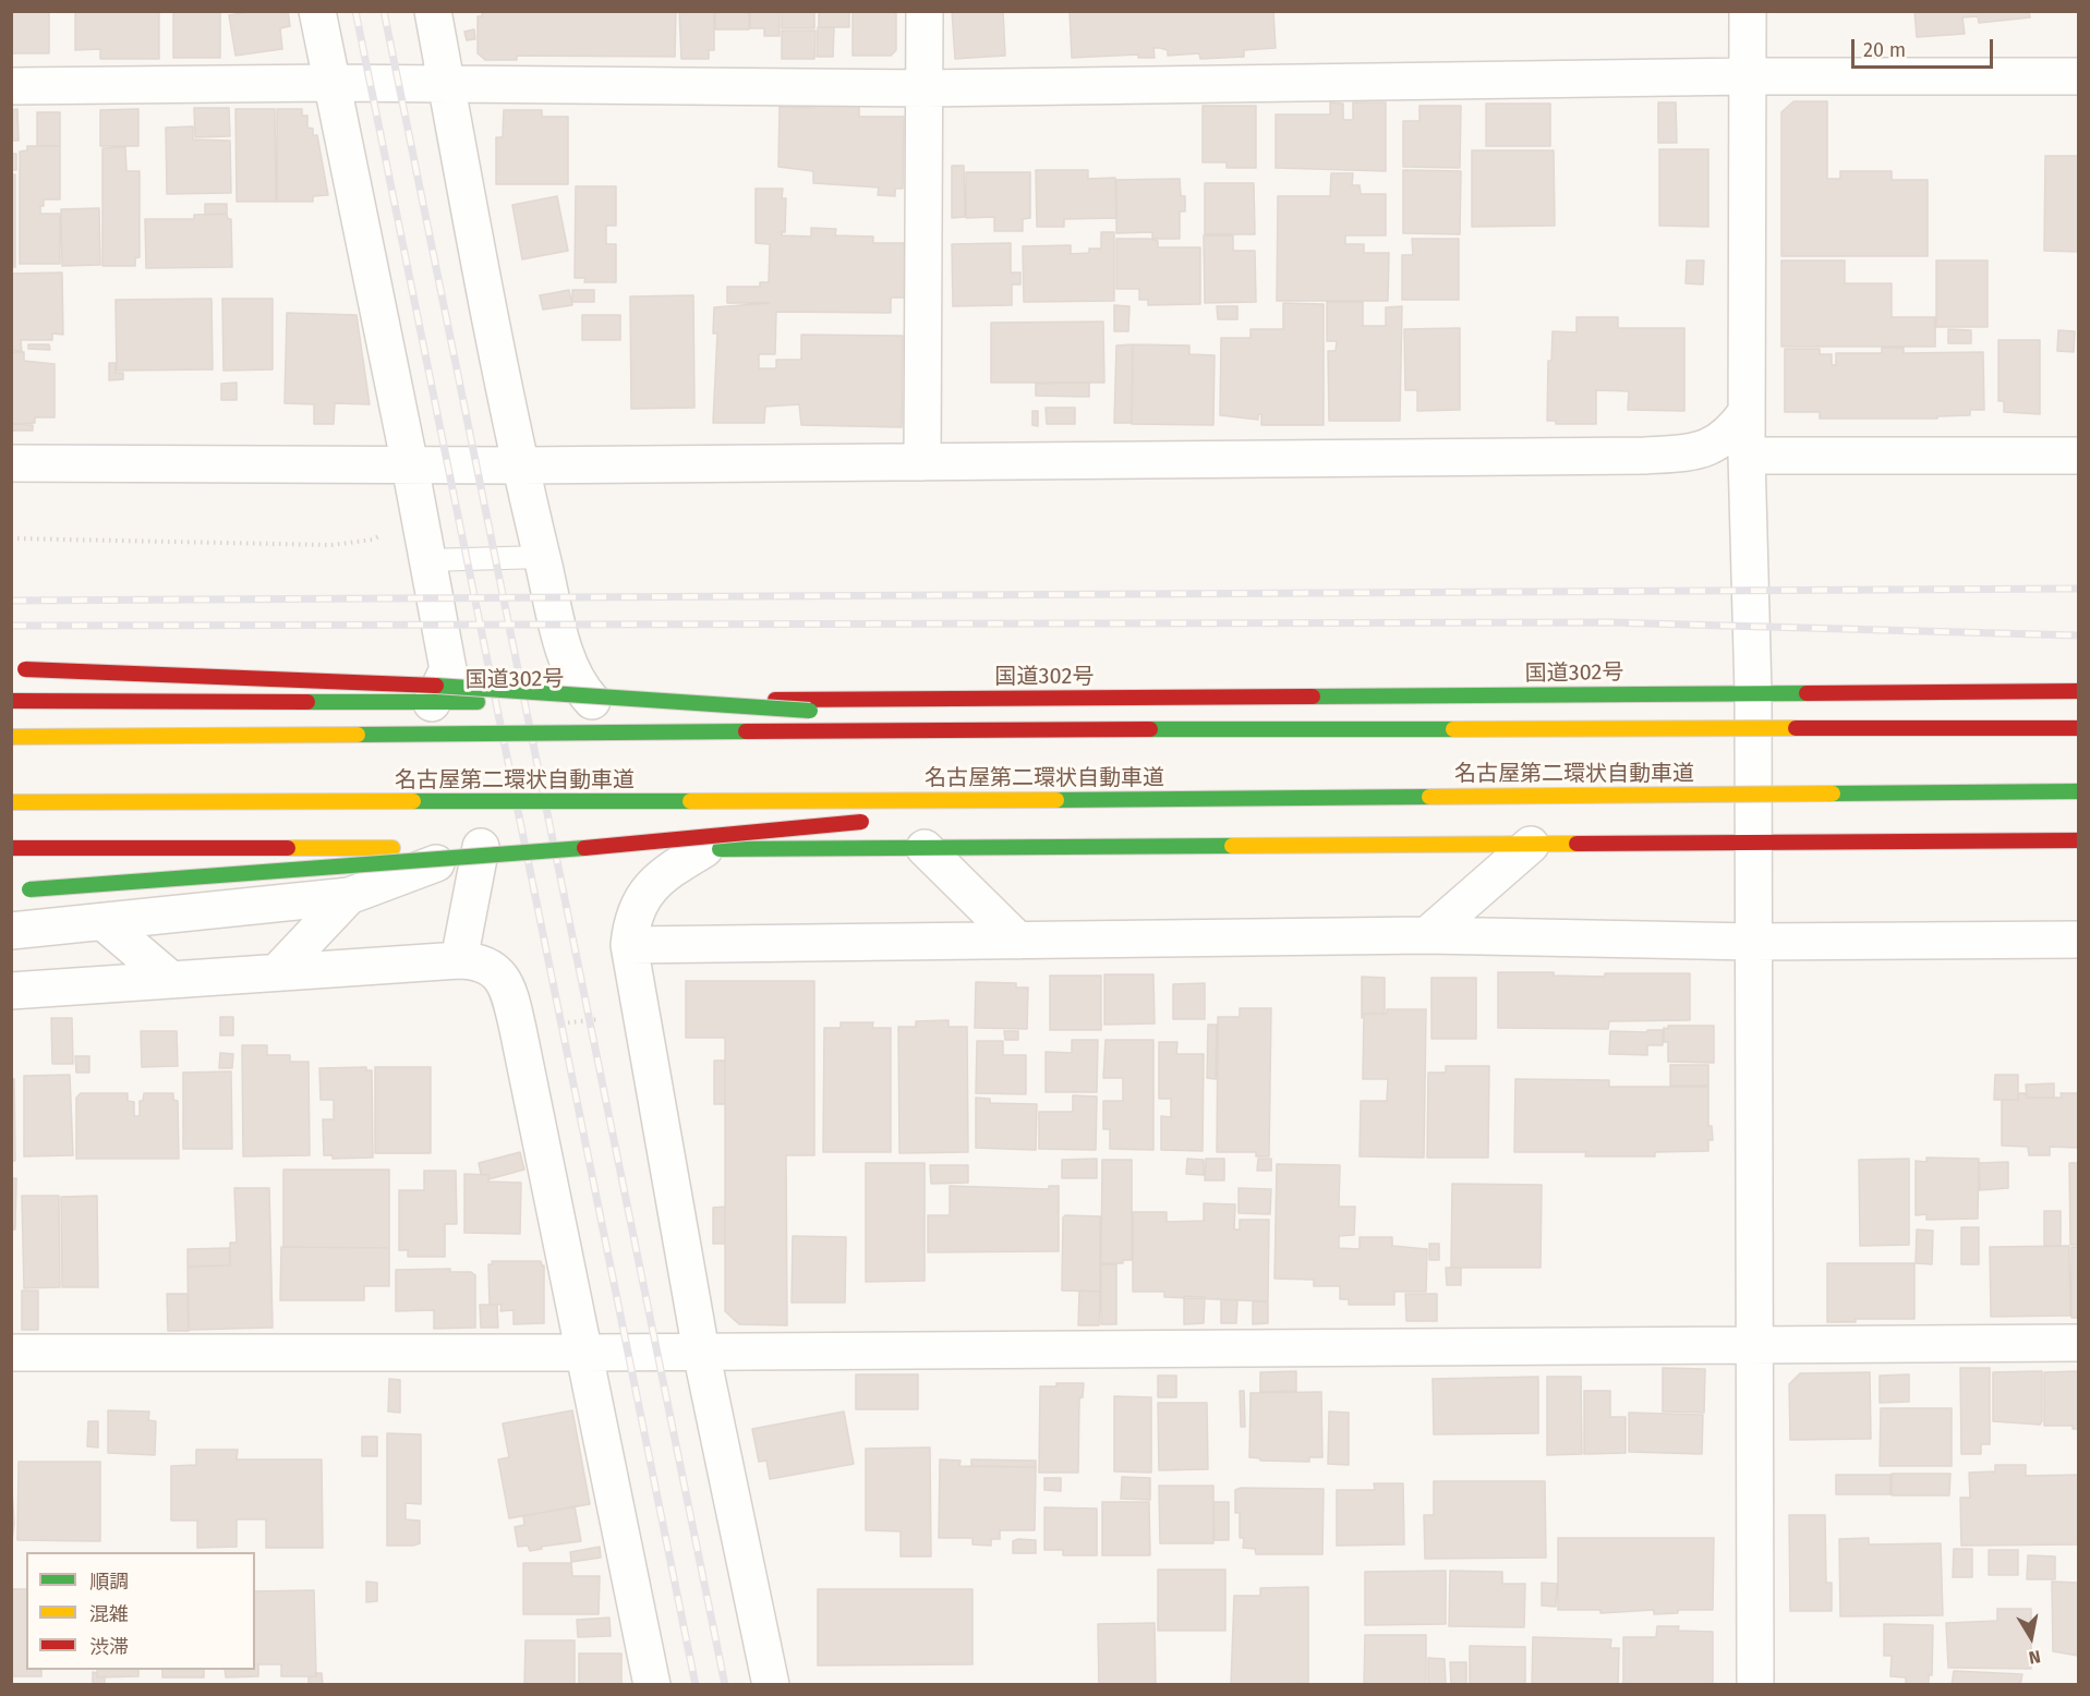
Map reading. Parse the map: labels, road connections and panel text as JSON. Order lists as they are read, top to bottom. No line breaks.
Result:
{"streets":{"highway":["国道302号","名古屋第二環状自動車道"]},"legend":["順調","混雑","渋滞"],"scale_bar":"20 m","north":"bottom"}
